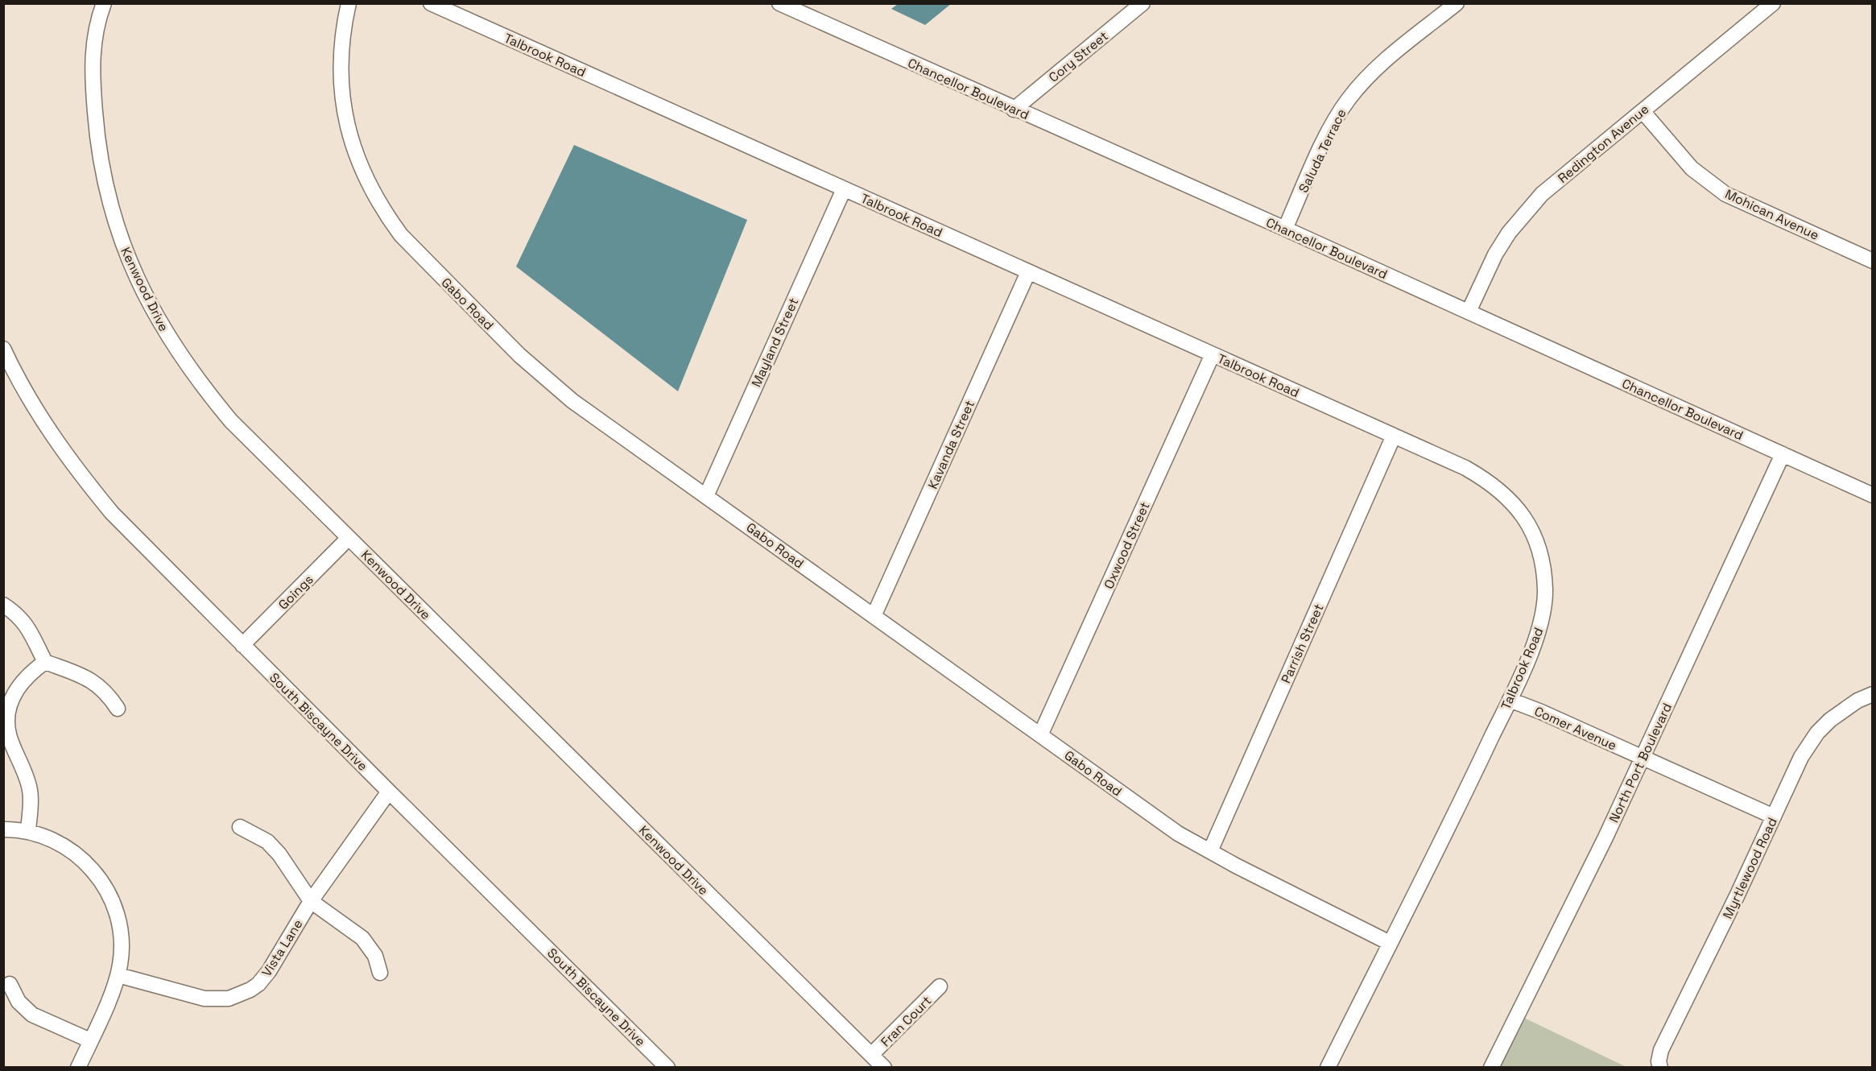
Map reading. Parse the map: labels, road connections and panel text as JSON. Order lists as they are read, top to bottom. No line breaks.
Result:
{"streets":{"street":["Talbrook Road","Cory Street","Chancellor Boulevard","Redington Avenue","Saluda Terrace","Mohican Avenue","Kenwood Drive","Gabo Road","Mayland Street","Kavanda Street","Oxwood Street","Goings","Parrish Street","South Biscayne Drive","Comer Avenue","North Port Boulevard","Myrtlewood Road","Vista Lane","Fran Court"]},"crossings":[["Talbrook Road","Gabo Road"],["Talbrook Road","Mayland Street"],["Talbrook Road","Kavanda Street"],["Talbrook Road","Oxwood Street"],["Talbrook Road","Parrish Street"],["Talbrook Road","Comer Avenue"],["Cory Street","Chancellor Boulevard"],["Chancellor Boulevard","Redington Avenue"],["Chancellor Boulevard","Saluda Terrace"],["Chancellor Boulevard","North Port Boulevard"],["Redington Avenue","Mohican Avenue"],["Kenwood Drive","Goings"],["Kenwood Drive","Fran Court"],["Gabo Road","Mayland Street"],["Gabo Road","Kavanda Street"],["Gabo Road","Oxwood Street"],["Gabo Road","Parrish Street"],["Goings","South Biscayne Drive"],["South Biscayne Drive","Vista Lane"],["Comer Avenue","North Port Boulevard"],["Comer Avenue","Myrtlewood Road"]]}
